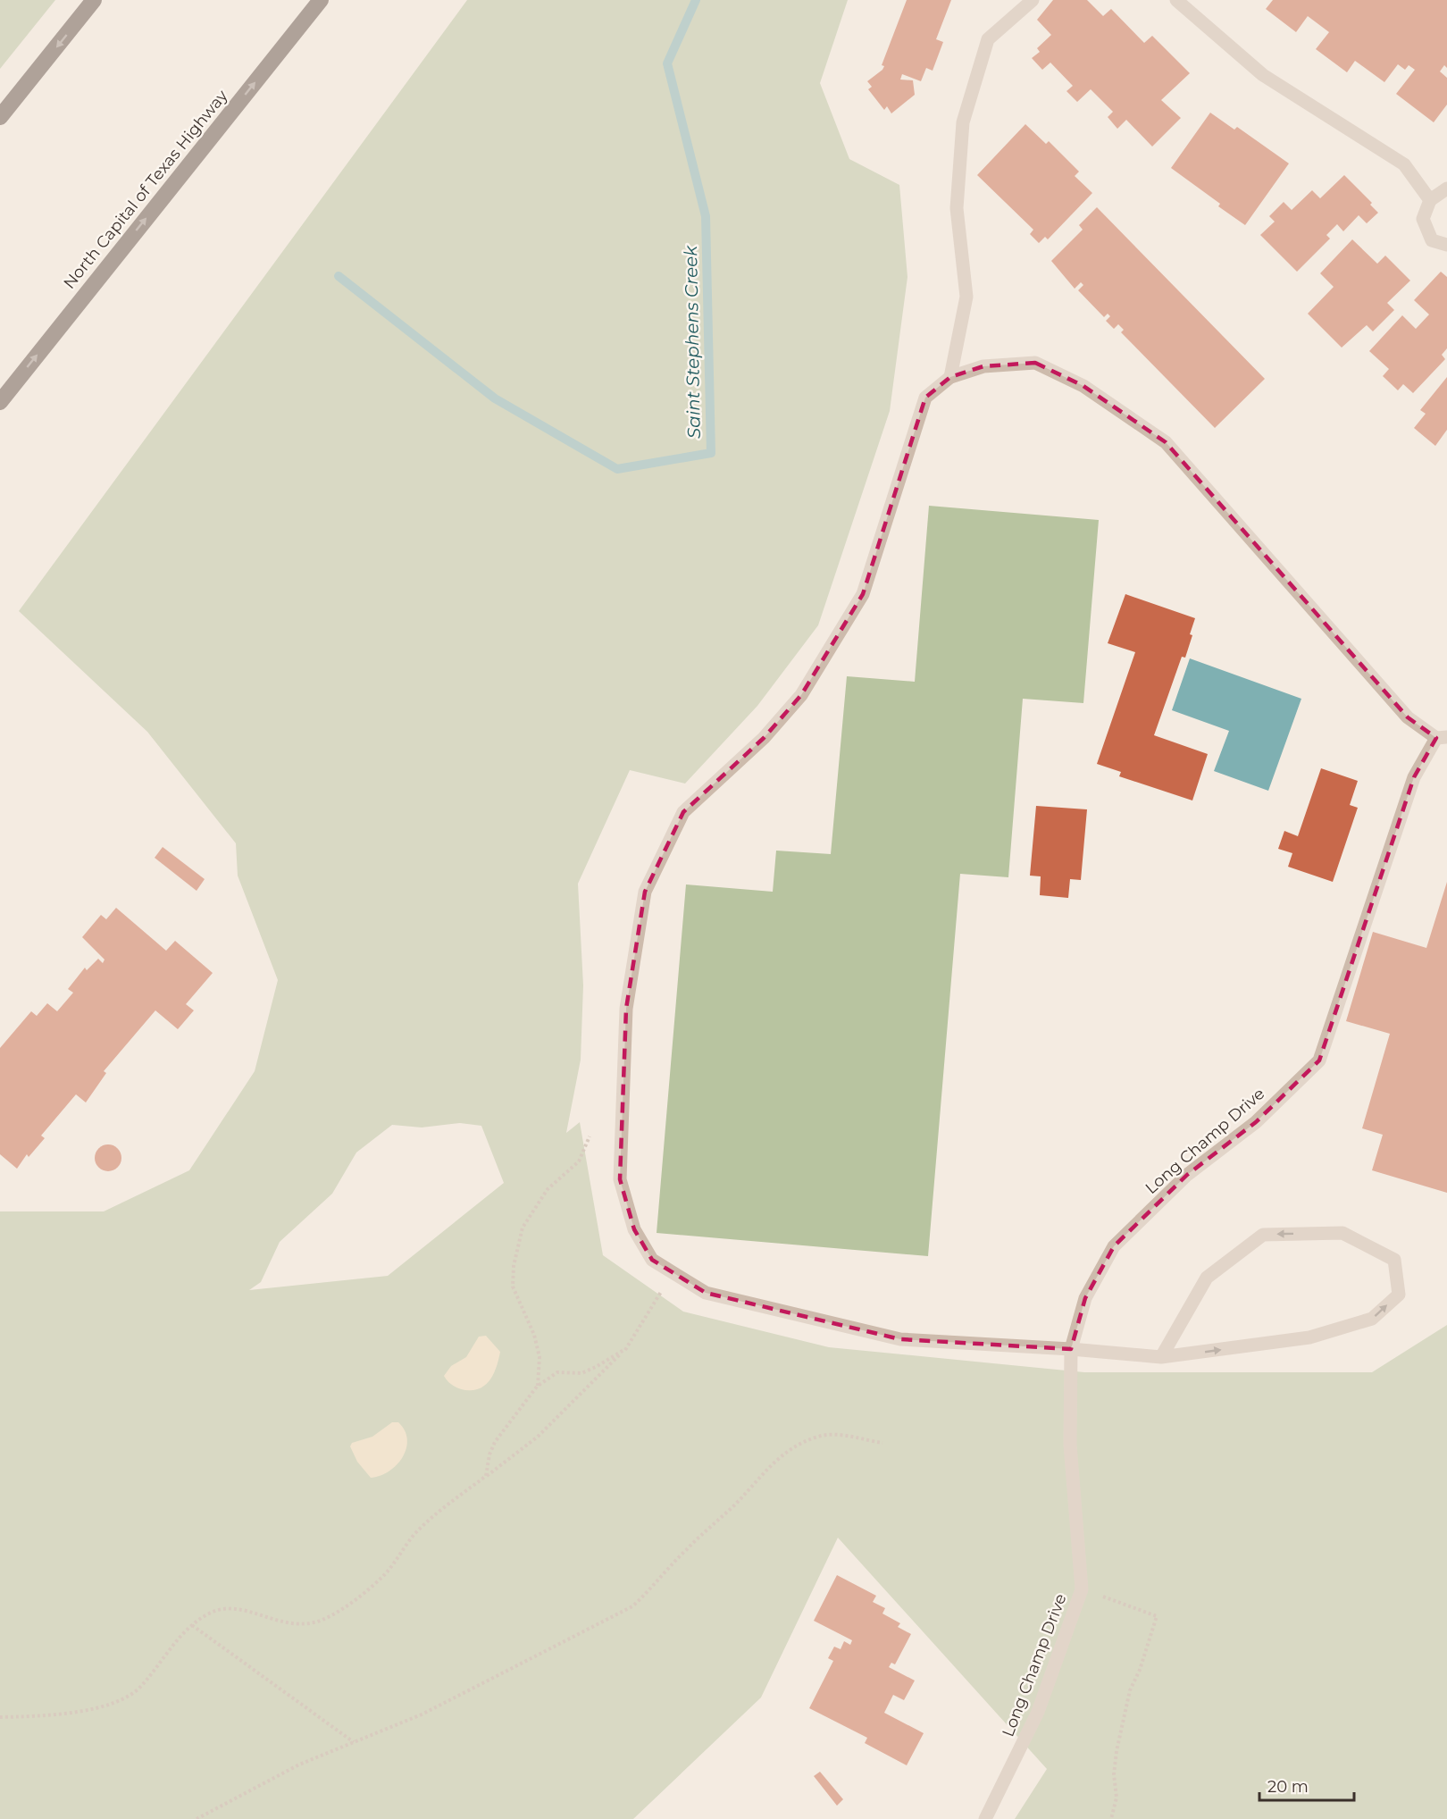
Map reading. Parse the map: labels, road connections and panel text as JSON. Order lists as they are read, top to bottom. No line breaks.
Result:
{"streets":{"highway":["North Capital of Texas Highway"],"street":["Long Champ Drive"]},"one_way":["North Capital of Texas Highway"],"water":["Saint Stephens Creek"],"scale_bar":"20 m"}
